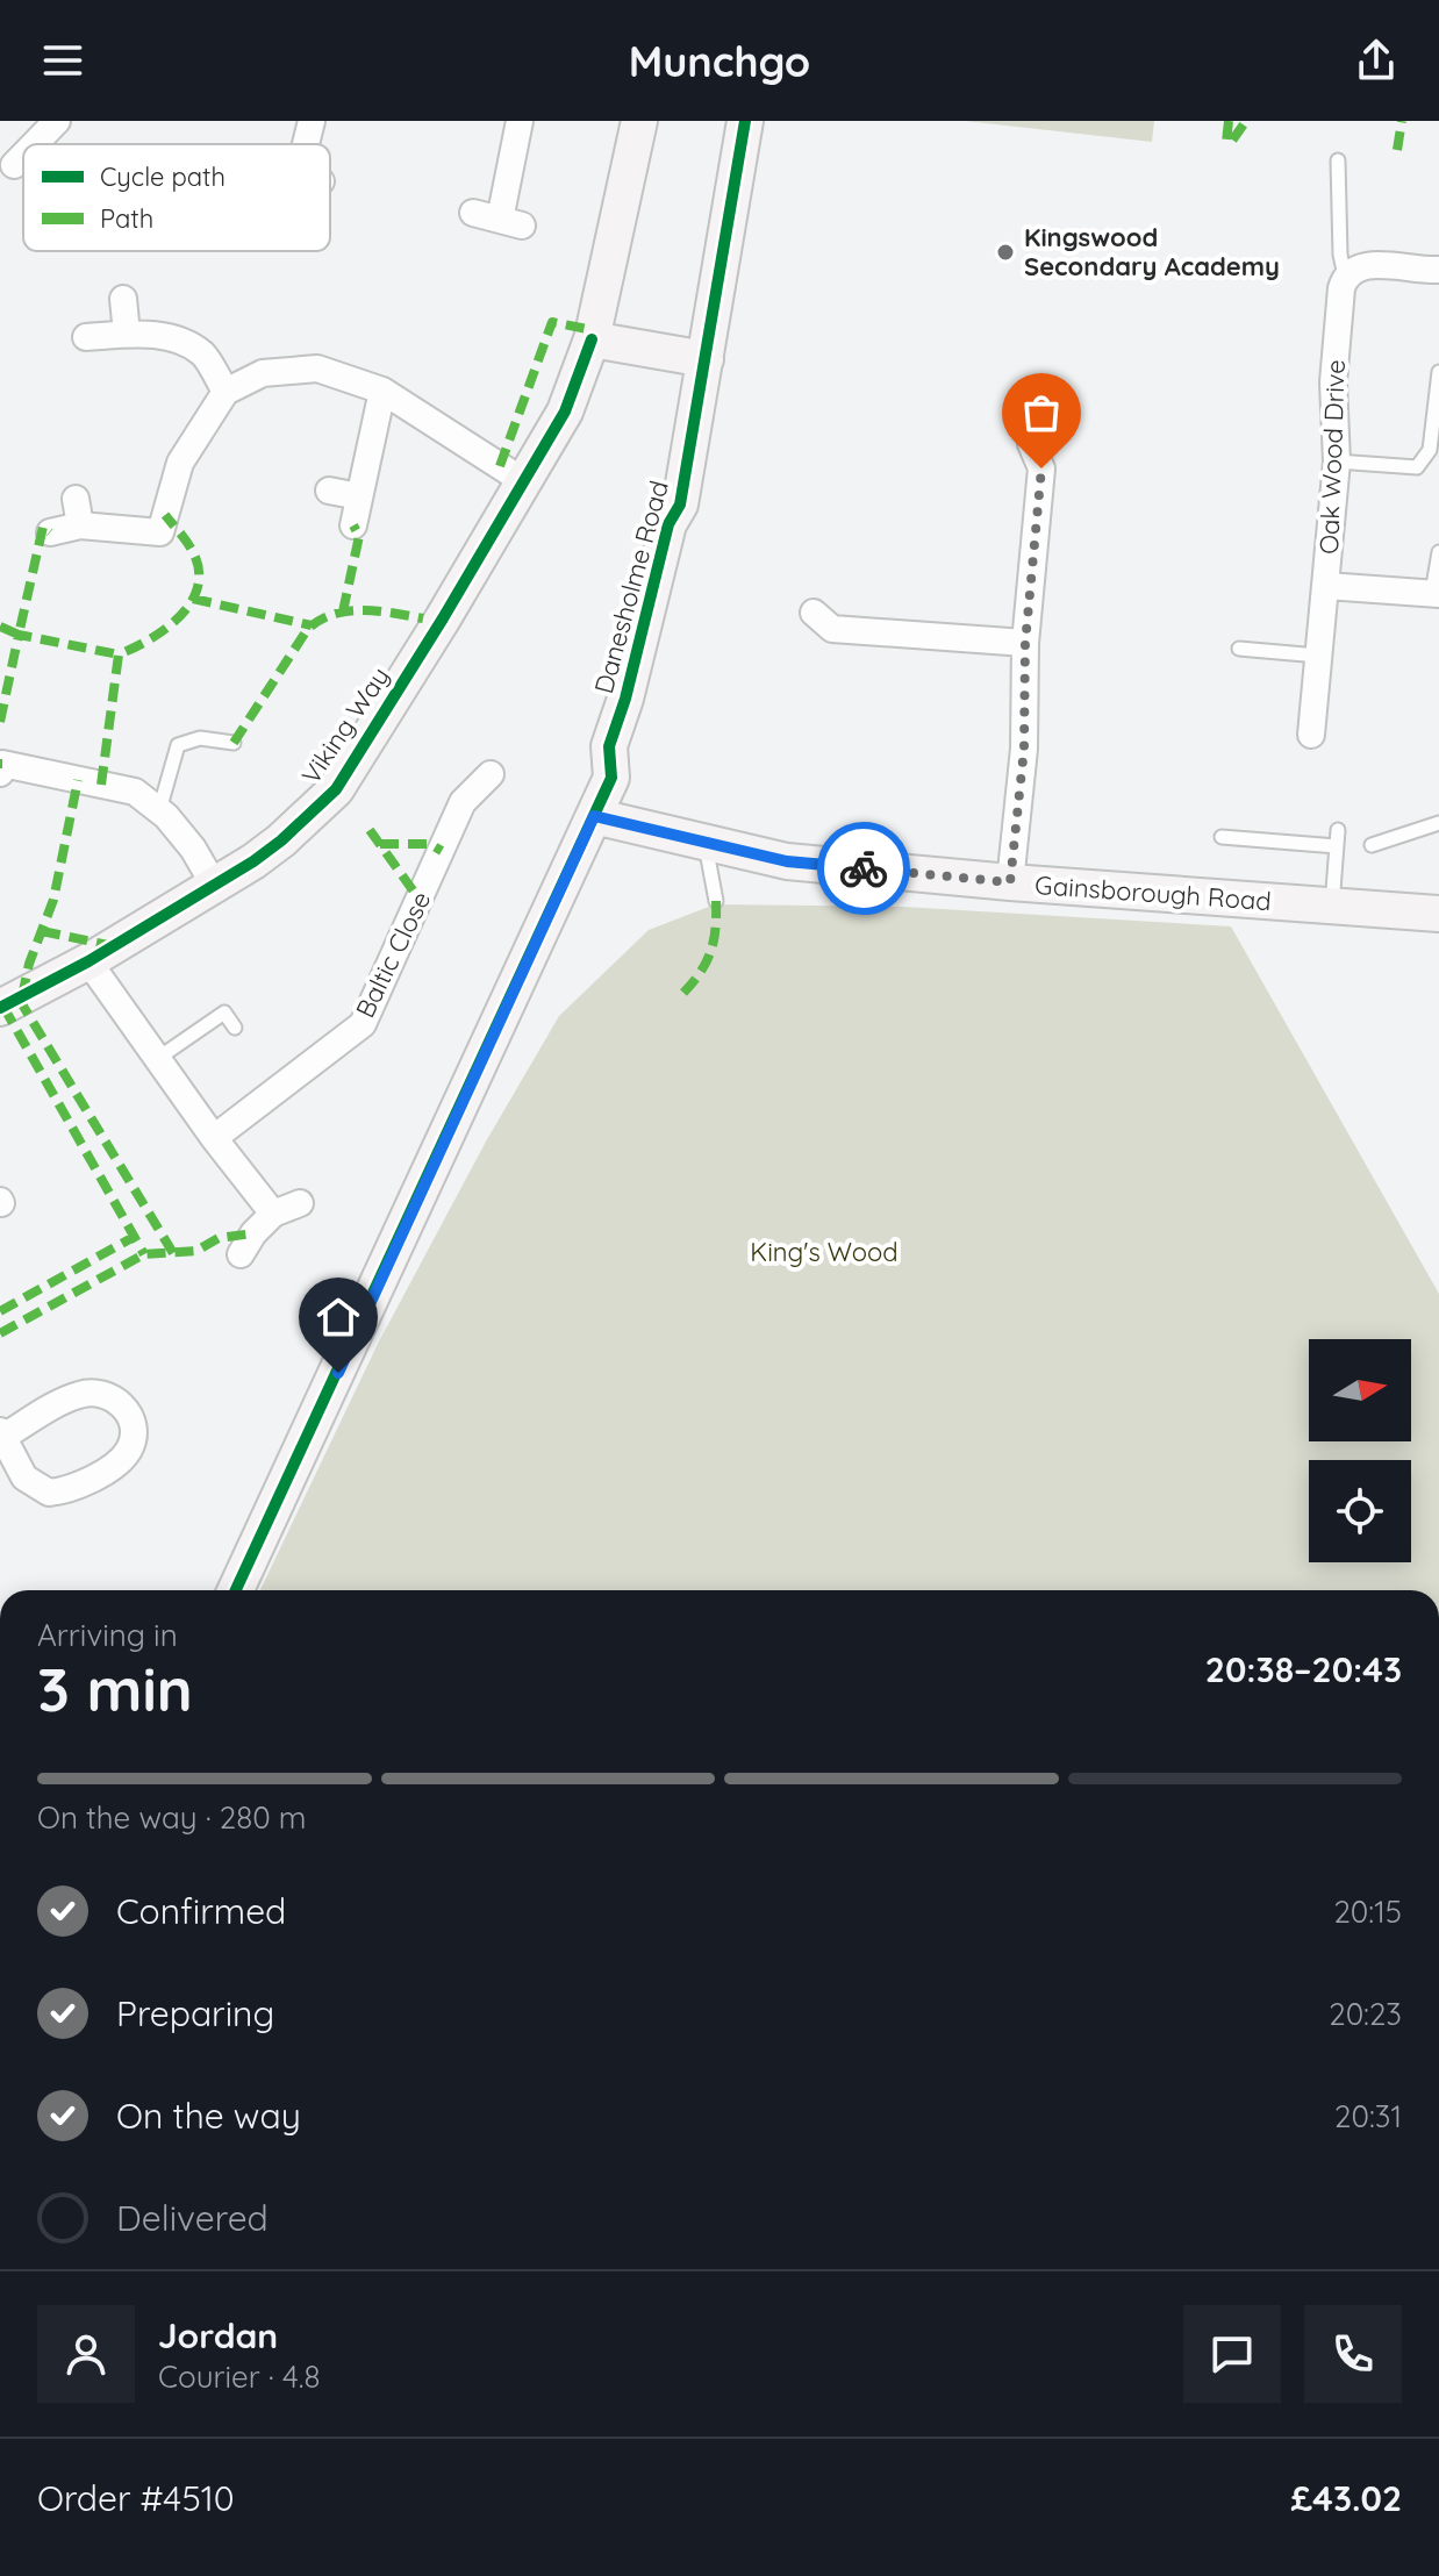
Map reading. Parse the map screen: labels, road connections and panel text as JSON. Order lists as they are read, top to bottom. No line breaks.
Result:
{"streets":{"street":["Oak Wood Drive","Danesholme Road","Viking Way","Gainsborough Road","Baltic Close"]},"crossings":[["Danesholme Road","Gainsborough Road"]],"parks":["King's Wood"],"places":["Kingswood Secondary Academy"],"legend":["Cycle path","Path"],"north":"right","page":{"header":"Munchgo","heading":["3 min","Arriving in","20:38–20:43"],"panel":["Jordan","Courier · 4.8","Order #4510","£43.02"],"bar":"On the way · 280 m","list":[["Confirmed","20:15"],["Preparing","20:23"],["On the way","20:31"],"Delivered"]}}
